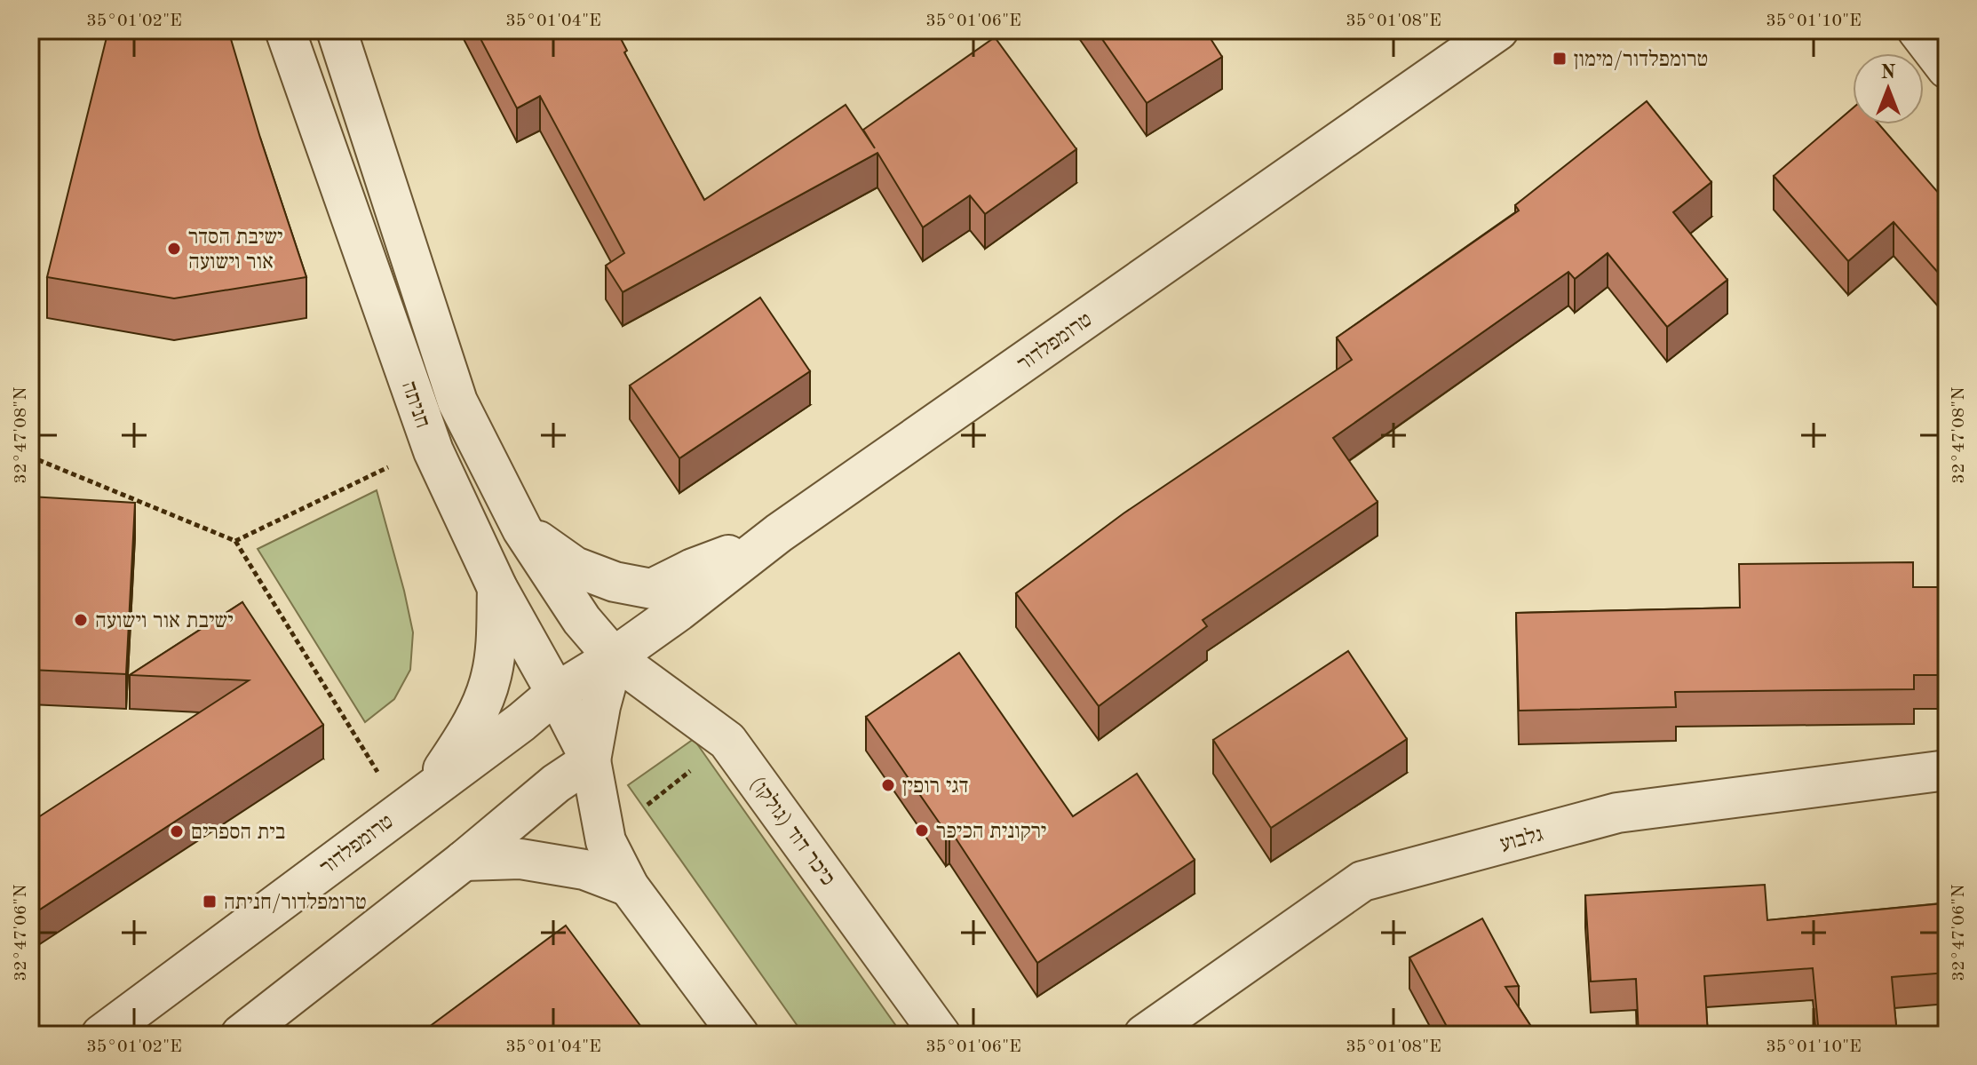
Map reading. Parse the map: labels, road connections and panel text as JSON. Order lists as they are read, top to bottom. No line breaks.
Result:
{"streets":{"street":["טרומפלדור","חניתה","כיכר דוד (גולקו)","גלבוע"]},"crossings":[["טרומפלדור","חניתה"],["טרומפלדור","כיכר דוד (גולקו)"],["חניתה","כיכר דוד (גולקו)"]],"places":{"transit":["טרומפלדור/מימון","טרומפלדור/חניתה"],"other":["ישיבת הסדר אור וישועה","ישיבת אור וישועה","דגי רופין","ירקונית הכיכר","בית הספרים"]},"north":"top","coordinates":["35°01'02\"E","35°01'04\"E","35°01'06\"E","35°01'08\"E","35°01'10\"E","32°47'08\"N","32°47'06\"N"]}
